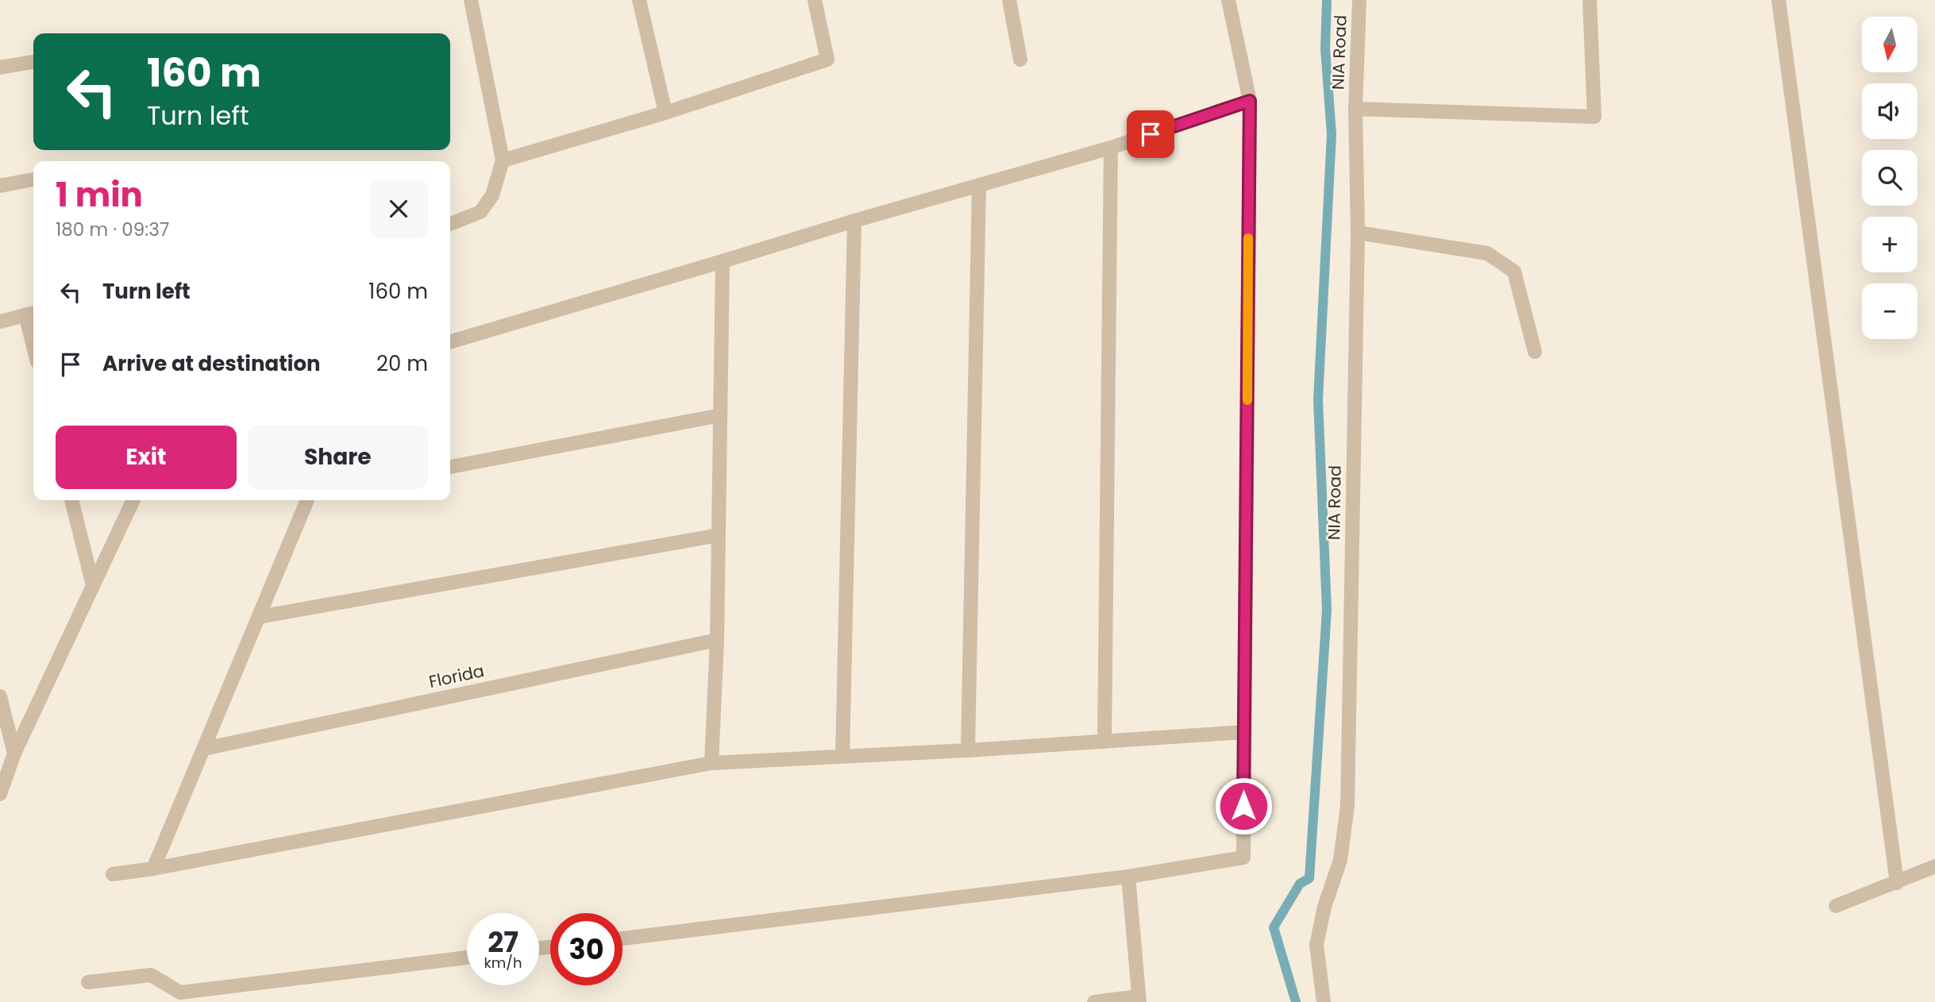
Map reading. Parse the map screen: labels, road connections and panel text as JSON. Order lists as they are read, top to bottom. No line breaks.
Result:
{"streets":{"street":["NIA Road","Florida"]},"north":"bottom","page":{"map_buttons":["+","−"],"turn":["160 m","Turn left"],"heading":["1 min","180 m · 09:37"],"list":[{"name":"Turn left","value":"160 m"},{"name":"Arrive at destination","value":"20 m"}],"buttons":["Exit","Share"],"speed":"27 km/h","limit":"30"}}
